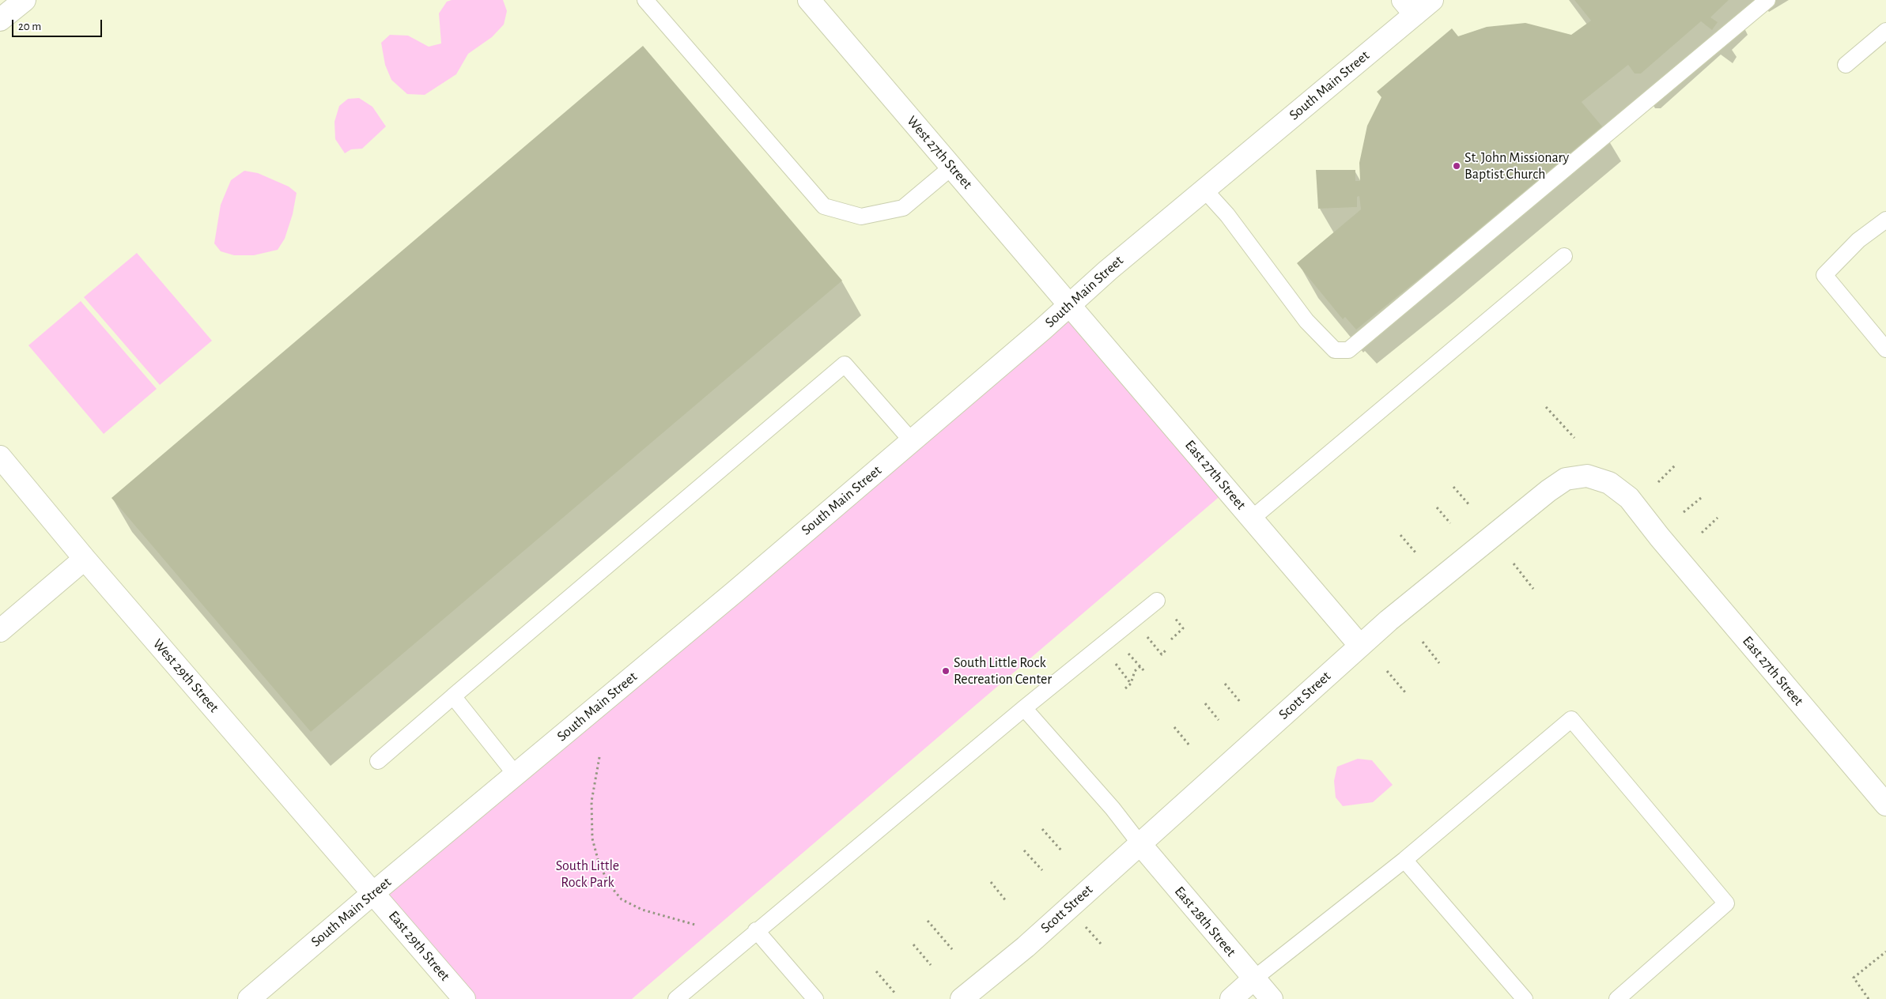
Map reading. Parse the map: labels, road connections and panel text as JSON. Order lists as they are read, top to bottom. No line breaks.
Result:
{"streets":{"street":["South Main Street","West 27th Street","East 27th Street","West 29th Street","Scott Street","East 28th Street","East 29th Street"]},"crossings":[["South Main Street","West 27th Street"],["South Main Street","East 27th Street"],["South Main Street","West 29th Street"],["South Main Street","East 29th Street"],["West 27th Street","East 27th Street"],["East 27th Street","Scott Street"],["West 29th Street","East 29th Street"],["Scott Street","East 28th Street"]],"parks":["South Little Rock Park"],"places":["St. John Missionary Baptist Church","South Little Rock Recreation Center"],"scale_bar":"20 m"}
